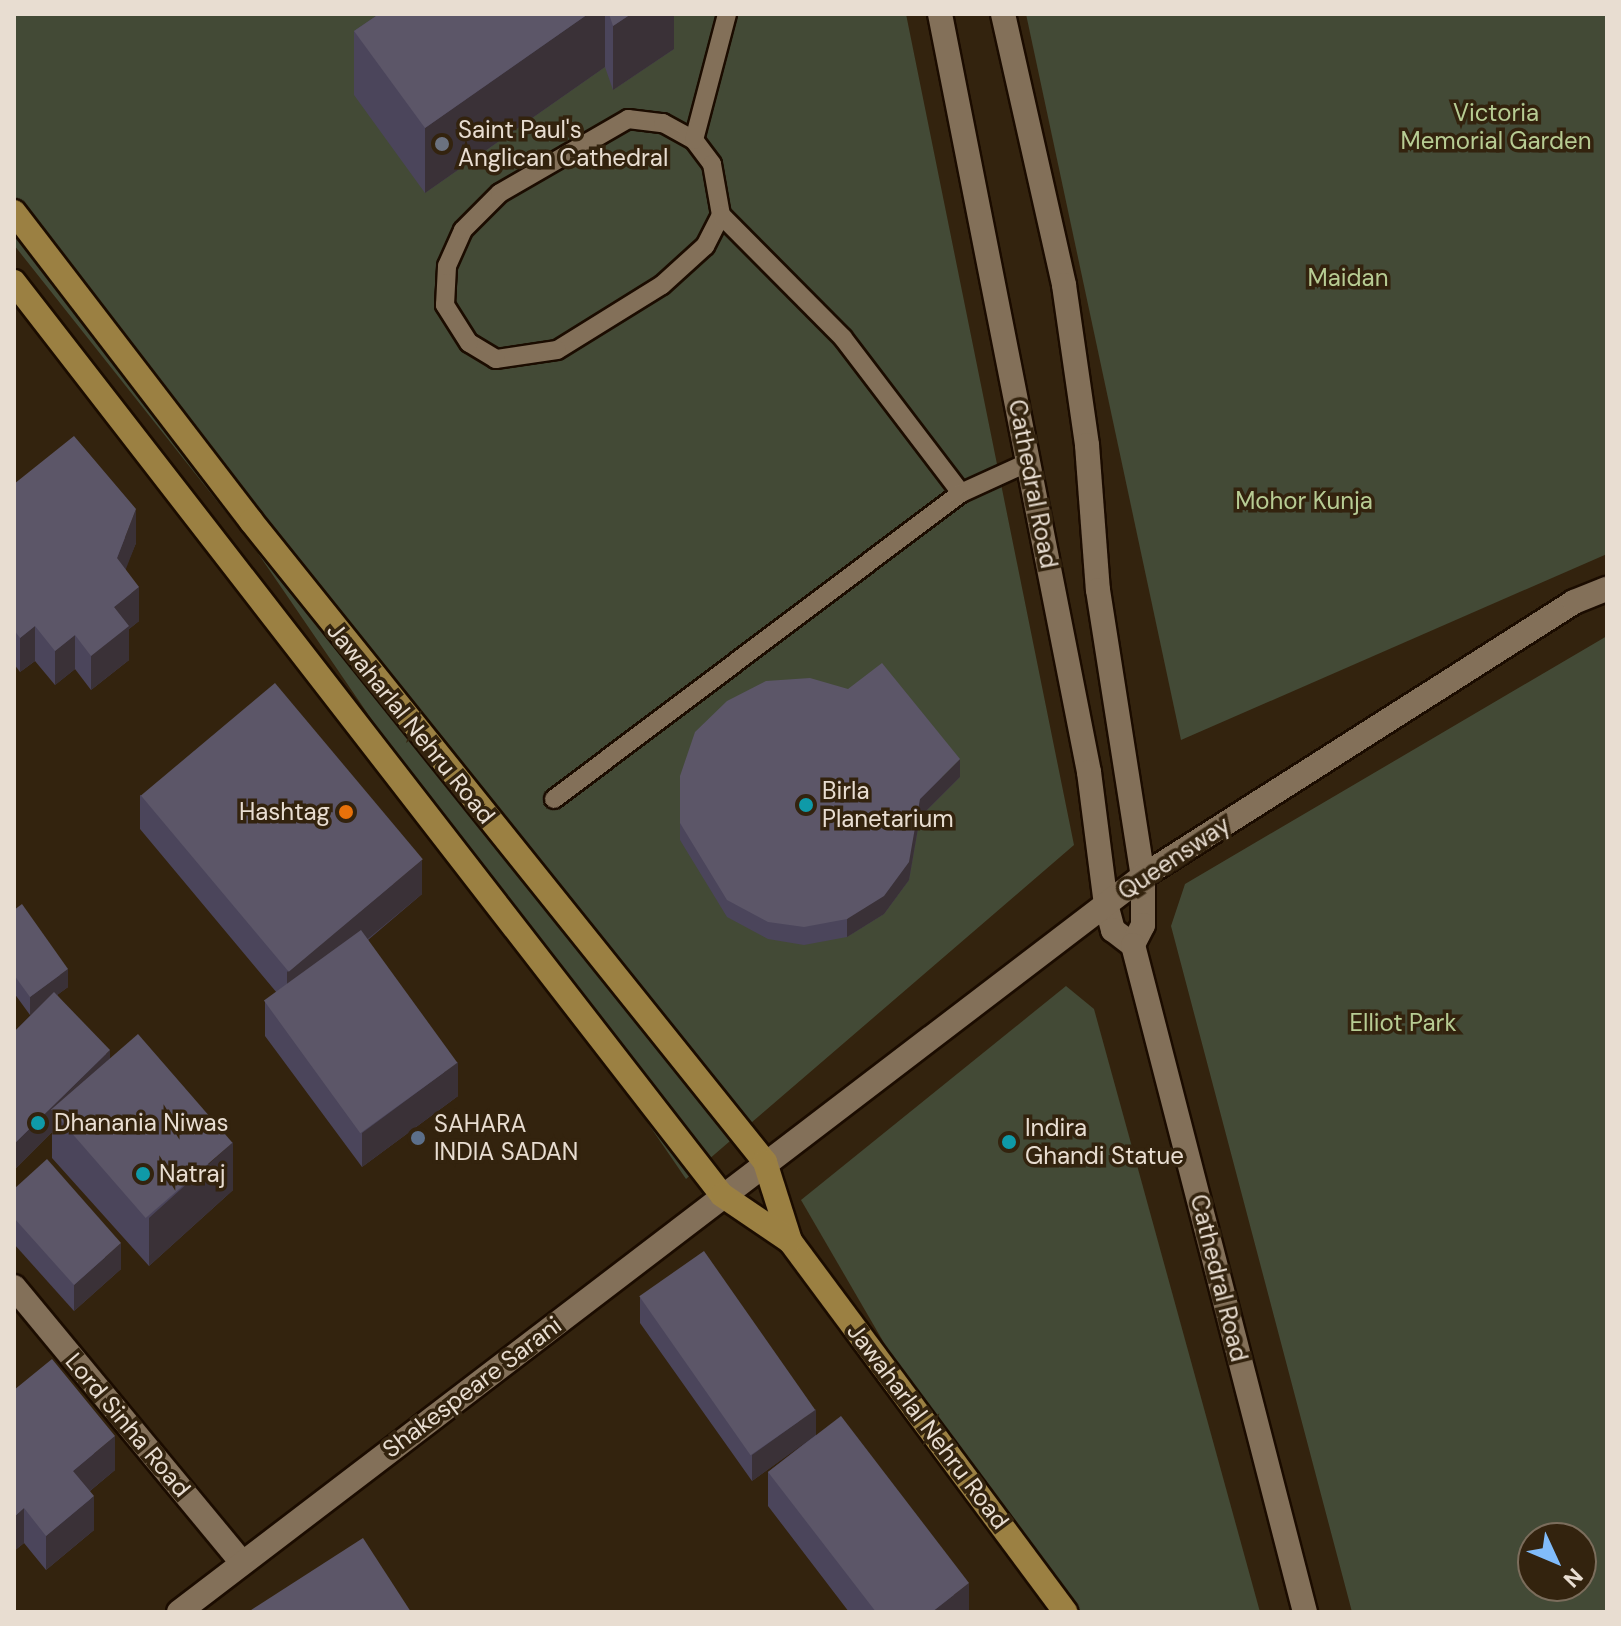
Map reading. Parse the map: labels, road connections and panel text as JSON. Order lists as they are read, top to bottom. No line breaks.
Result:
{"streets":{"main road":["Cathedral Road","Jawaharlal Nehru Road","Queensway","Shakespeare Sarani","Lord Sinha Road"]},"crossings":[["Cathedral Road","Queensway"],["Jawaharlal Nehru Road","Queensway"],["Jawaharlal Nehru Road","Shakespeare Sarani"],["Queensway","Shakespeare Sarani"],["Shakespeare Sarani","Lord Sinha Road"]],"parks":["Victoria Memorial Garden","Maidan","Mohor Kunja","Elliot Park"],"places":["Saint Paul's Anglican Cathedral","Birla Planetarium","Hashtag","Dhanania Niwas","SAHARA INDIA SADAN","Indira Ghandi Statue","Natraj"],"north":"bottom right"}
